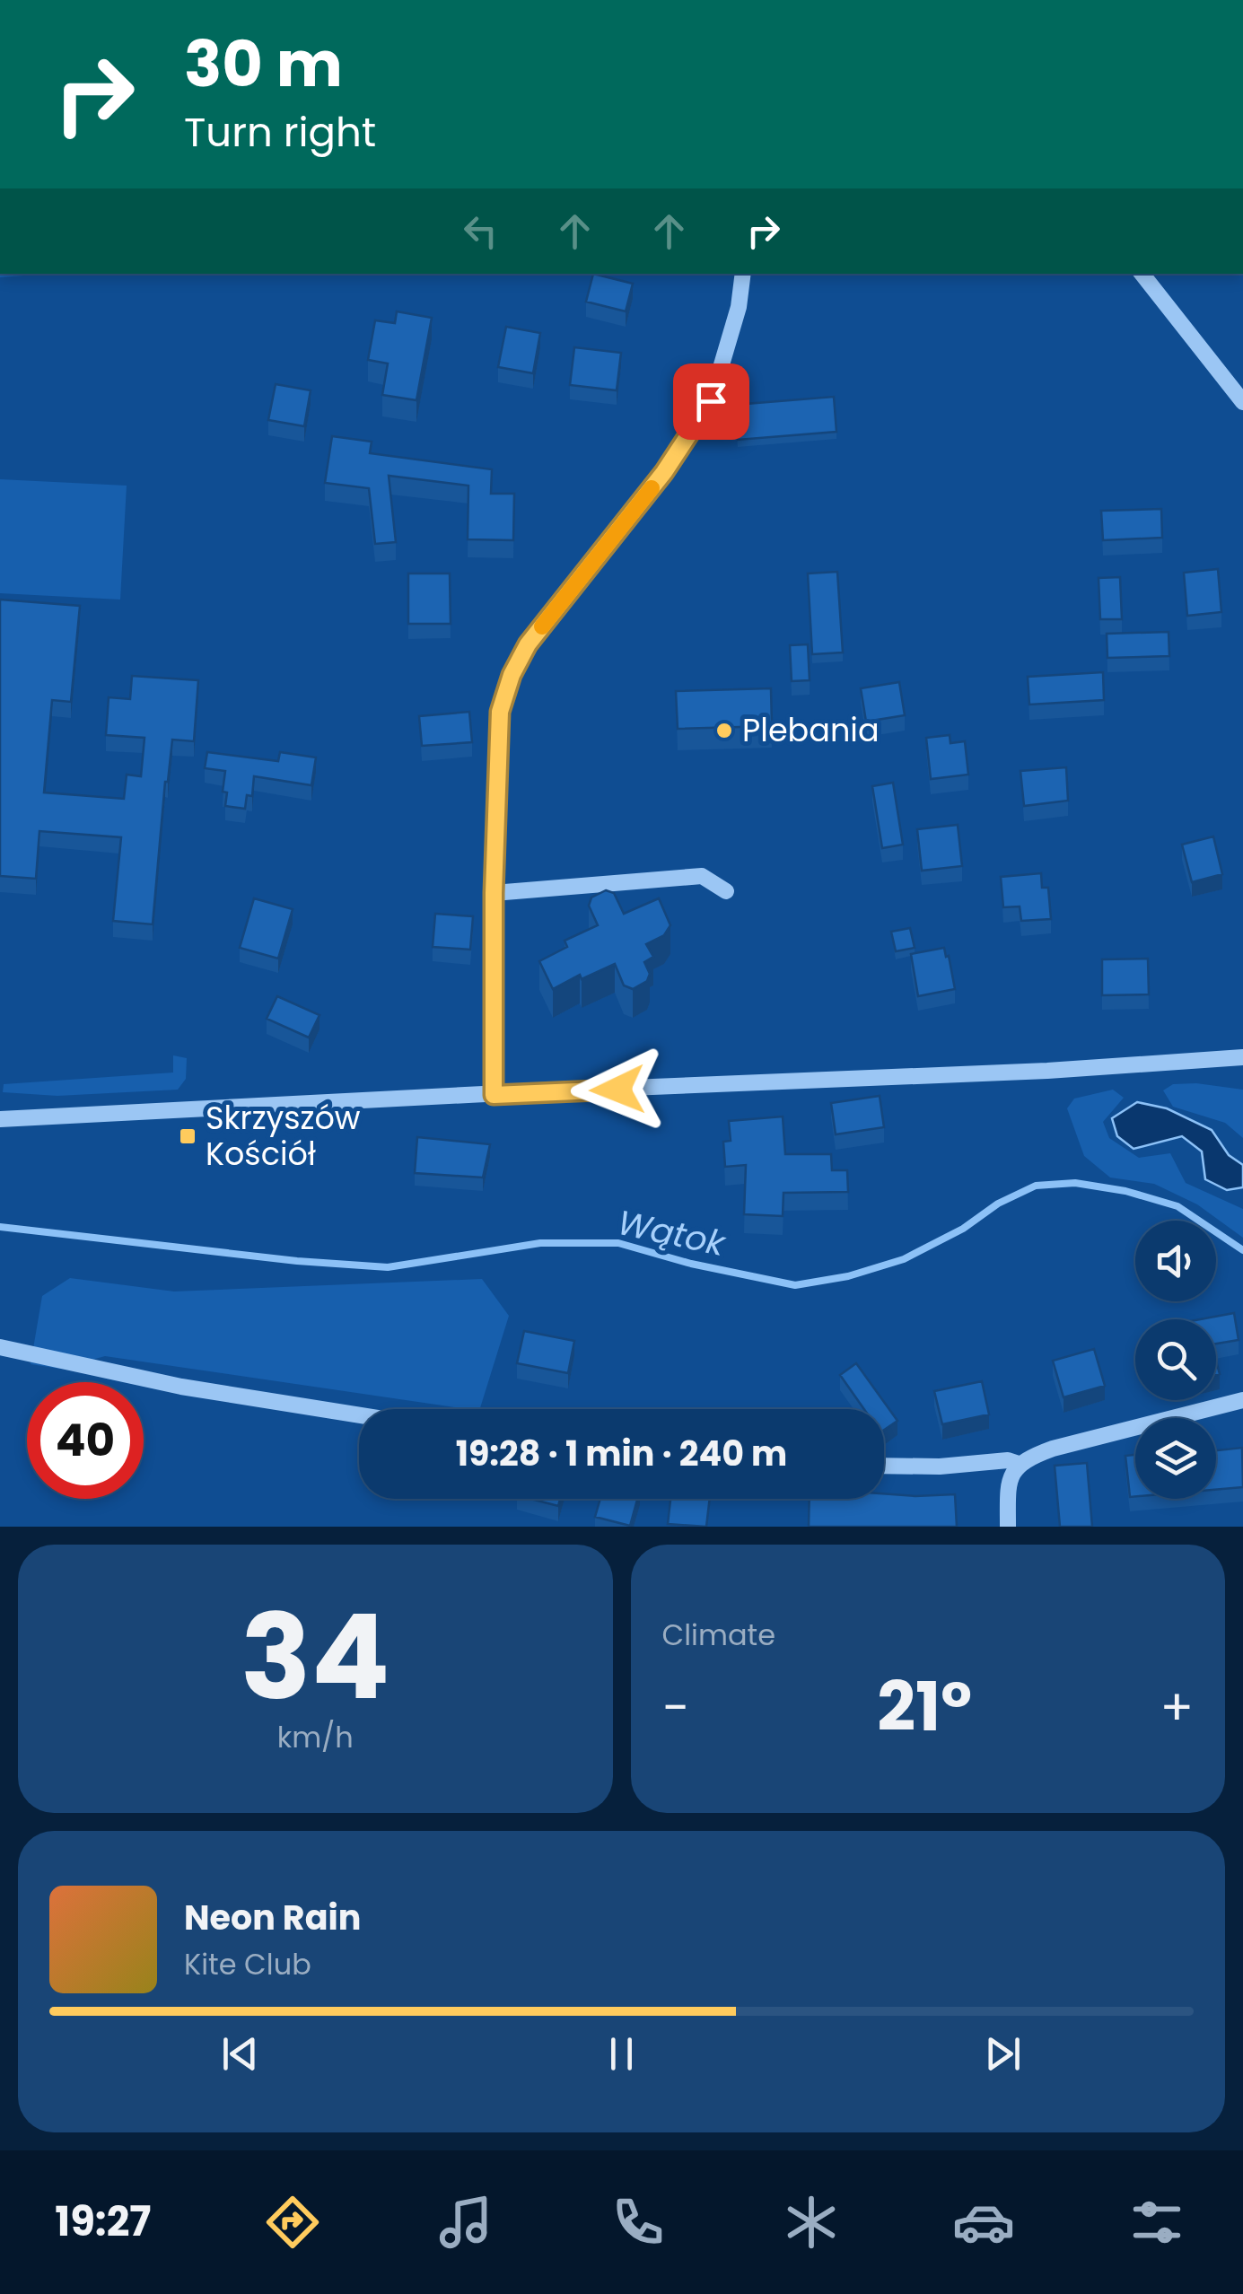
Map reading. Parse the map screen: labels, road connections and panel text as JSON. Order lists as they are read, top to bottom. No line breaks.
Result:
{"water":["Wątok"],"places":{"other":["Plebania"],"transit":["Skrzyszów Kościół"]},"page":{"turn":["30 m","Turn right"],"limit":"40","trip":"19:28 · 1 min · 240 m","tile":[["34","km/h"],"Climate"],"heat":["−","21°","+"],"song":["Neon Rain","Kite Club"],"tabs":"19:27"}}
